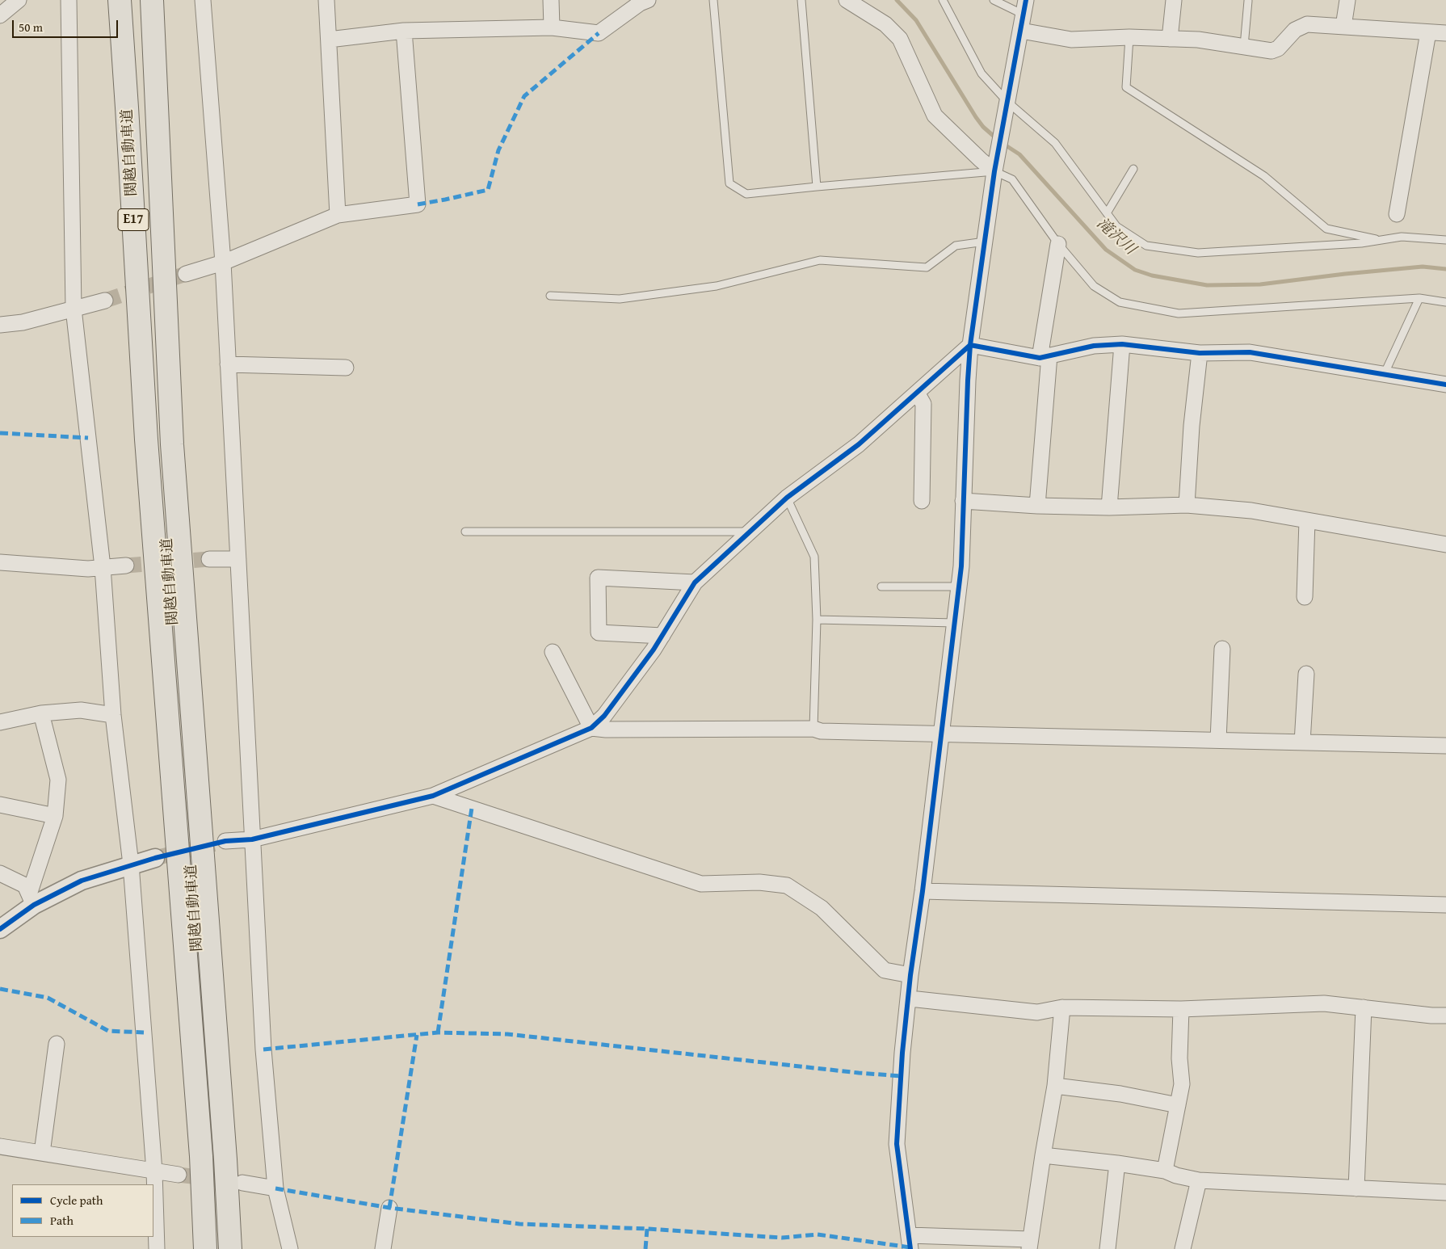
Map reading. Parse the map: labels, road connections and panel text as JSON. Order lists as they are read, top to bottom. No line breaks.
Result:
{"streets":{"highway":["関越自動車道","E17"]},"water":["滝沢川"],"legend":["Cycle path","Path"],"scale_bar":"50 m"}
